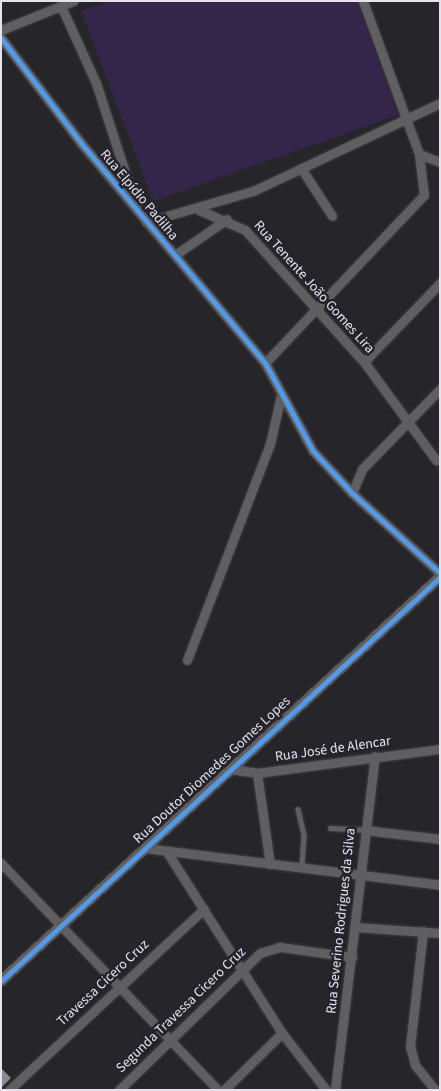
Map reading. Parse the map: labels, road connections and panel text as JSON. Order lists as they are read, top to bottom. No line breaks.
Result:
{"streets":{"street":["Rua Elpídio Padilha","Rua Tenente João Gomes Lira","Rua José de Alencar","Rua Doutor Diomedes Gomes Lopes","Rua Severino Rodrigues da Silva","Travessa Cicero Cruz","Segunda Travessa Cicero Cruz"]},"crossings":[["Rua José de Alencar","Rua Doutor Diomedes Gomes Lopes"],["Rua José de Alencar","Rua Severino Rodrigues da Silva"],["Rua Severino Rodrigues da Silva","Segunda Travessa Cicero Cruz"]]}
